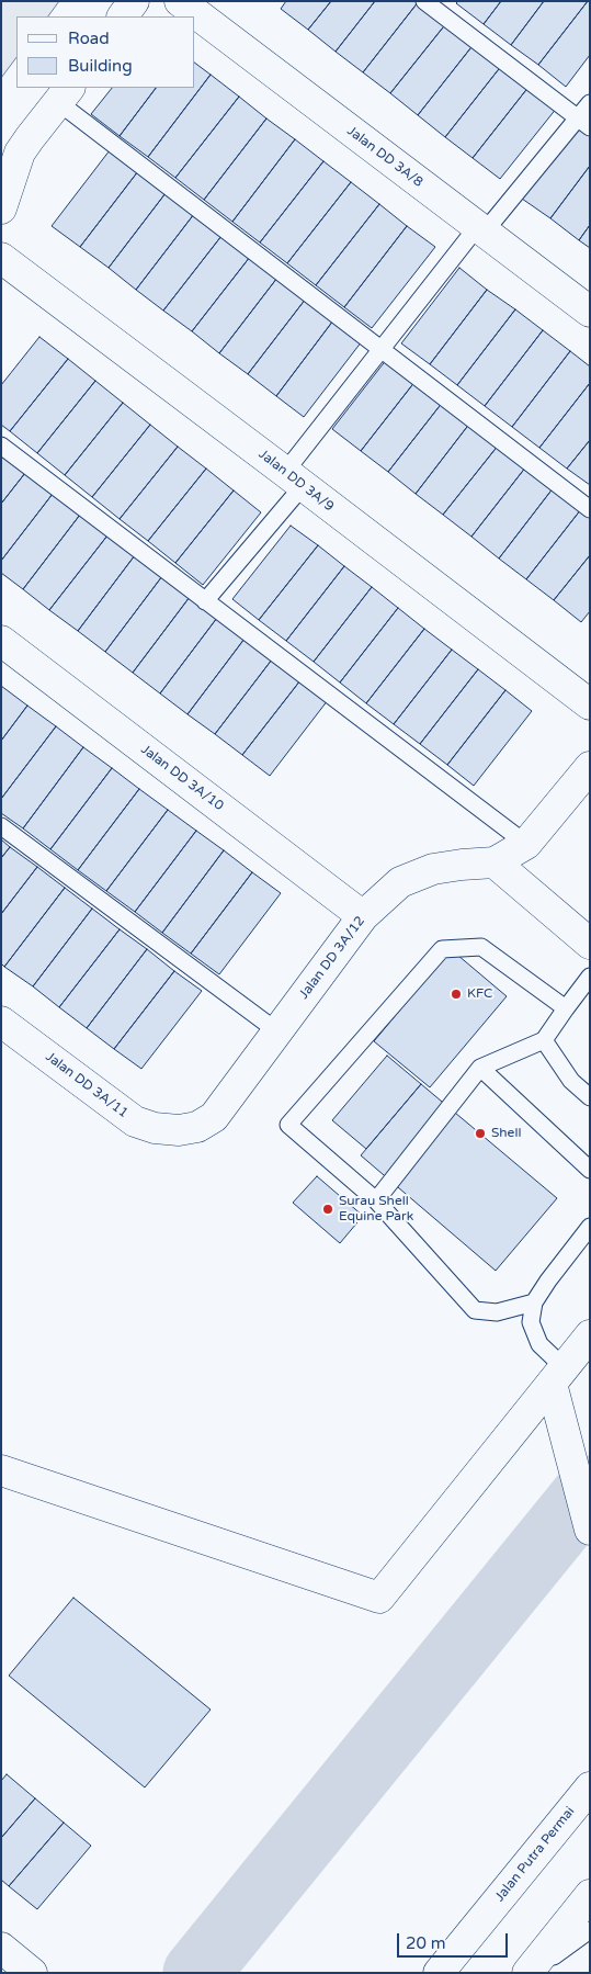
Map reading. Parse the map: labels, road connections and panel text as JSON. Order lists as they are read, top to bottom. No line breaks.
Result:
{"streets":{"street":["Jalan DD 3A/8","Jalan DD 3A/9","Jalan DD 3A/10","Jalan DD 3A/12","Jalan DD 3A/11","Jalan Putra Permai"]},"crossings":[["Jalan DD 3A/10","Jalan DD 3A/12"],["Jalan DD 3A/12","Jalan DD 3A/11"]],"places":["KFC","Shell","Surau Shell Equine Park"],"legend":["Road","Building"],"scale_bar":"20 m"}
